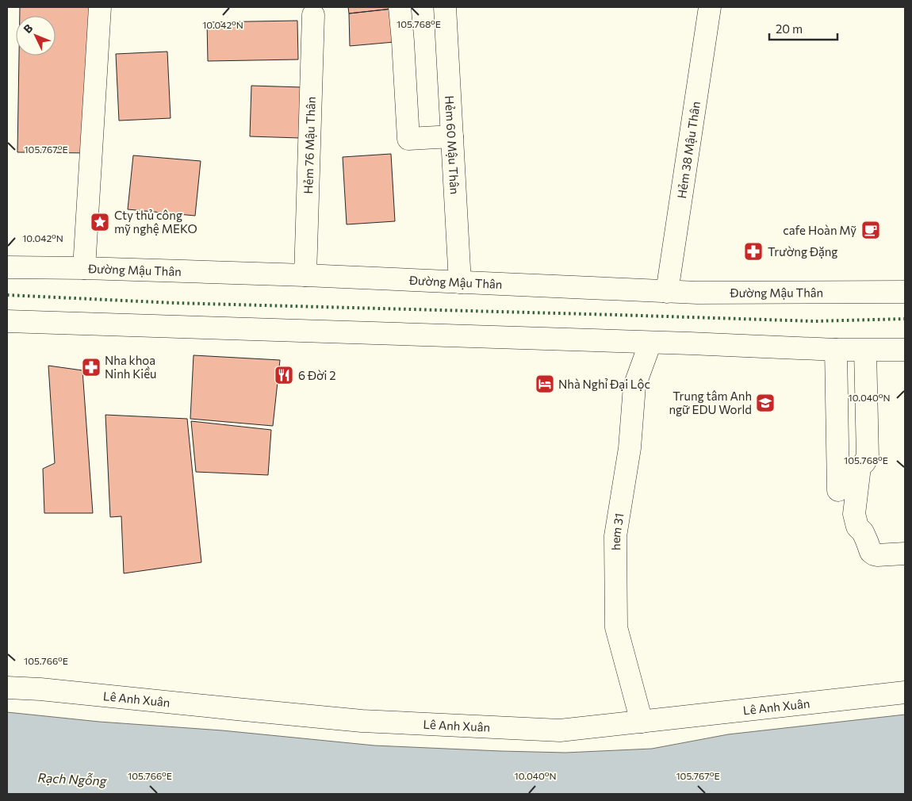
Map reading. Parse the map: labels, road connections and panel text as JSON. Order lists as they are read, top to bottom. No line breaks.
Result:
{"streets":{"street":["Hẻm 60 Mậu Thân","Hẻm 76 Mậu Thân","Hẻm 38 Mậu Thân","Đường Mậu Thân","hem 31","Lê Anh Xuân"]},"crossings":[["Hẻm 60 Mậu Thân","Đường Mậu Thân"],["Hẻm 76 Mậu Thân","Đường Mậu Thân"],["Hẻm 38 Mậu Thân","Đường Mậu Thân"],["hem 31","Lê Anh Xuân"]],"water":["Rạch Ngỗng"],"places":{"place":["Cty thủ công mỹ nghệ MEKO"],"cafe":["cafe Hoàn Mỹ"],"pharmacy":["Trường Đặng","Nha khoa Ninh Kiều"],"restaurant":["6 Đời 2"],"hotel":["Nhà Nghỉ Đại Lộc"],"school or university":["Trung tâm Anh ngữ EDU World"]},"scale_bar":"20 m","north":"top left","coordinates":["105.768°E","10.042°N","105.767°E","10.040°N","105.766°E"]}
